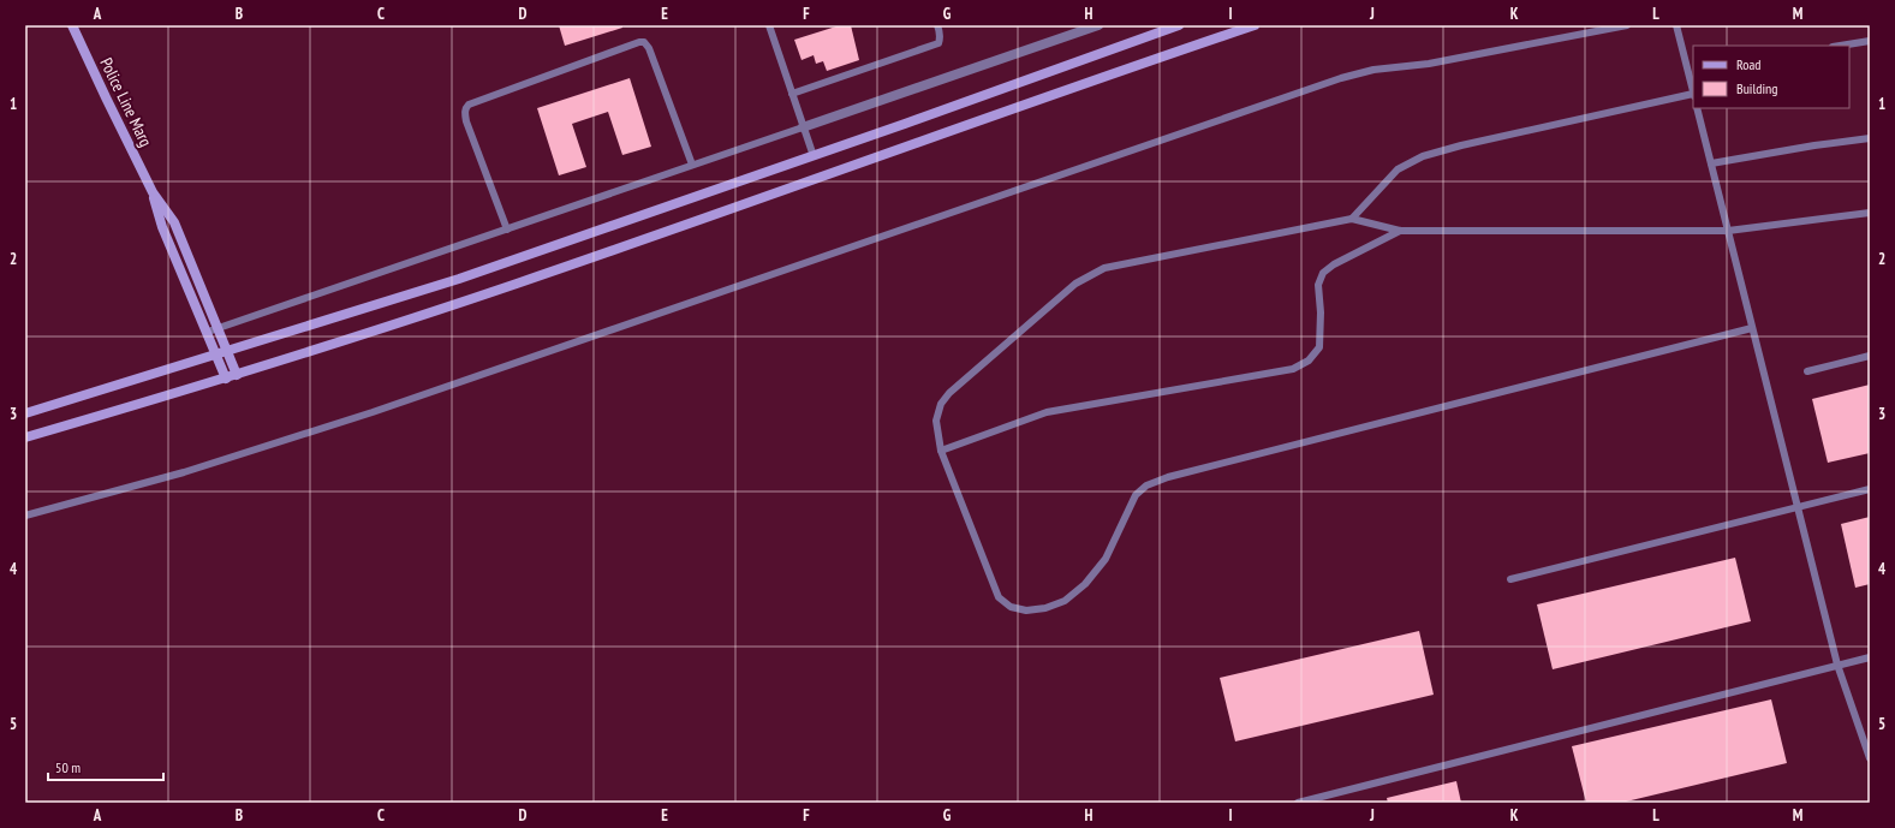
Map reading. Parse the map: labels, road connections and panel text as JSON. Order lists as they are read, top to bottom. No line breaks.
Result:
{"streets":{"main road":["Police Line Marg"]},"legend":["Road","Building"],"scale_bar":"50 m","grid":{"columns":["A","B","C","D","E","F","G","H","I","J","K","L","M"],"rows":["1","2","3","4","5"]}}
